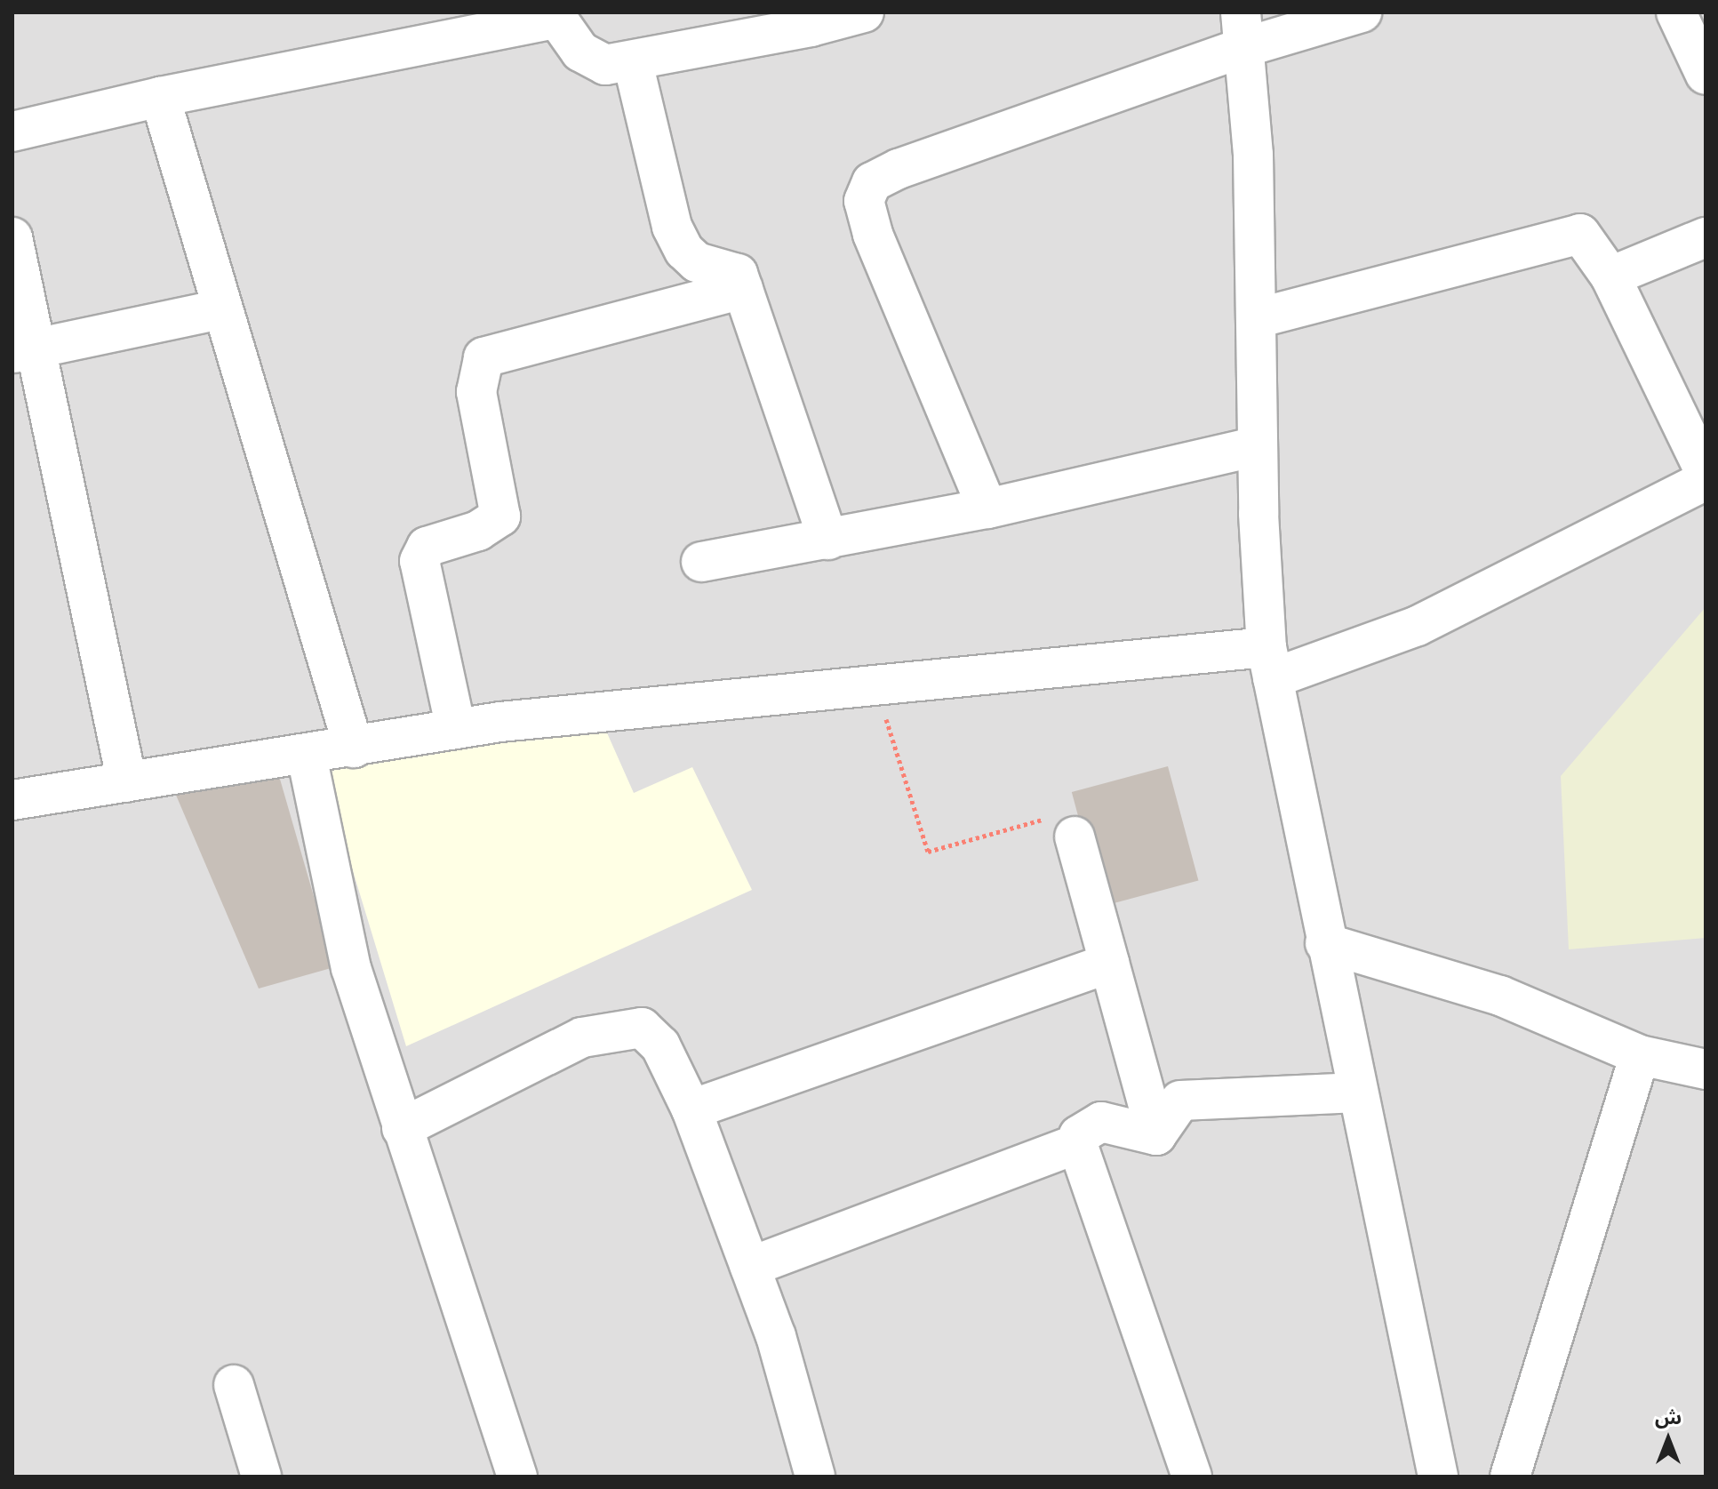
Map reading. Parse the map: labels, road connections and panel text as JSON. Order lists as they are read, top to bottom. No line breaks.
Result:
{"north":"top"}
